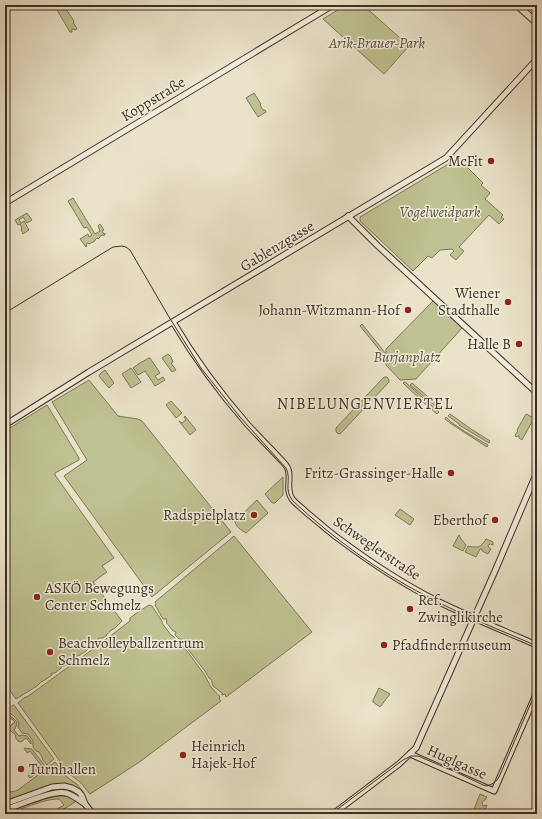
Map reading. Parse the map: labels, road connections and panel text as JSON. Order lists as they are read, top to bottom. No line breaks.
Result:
{"streets":{"main road":["Koppstraße","Gablenzgasse","Schweglerstraße","Huglgasse"]},"crossings":[["Gablenzgasse","Schweglerstraße"]],"districts":["NIBELUNGENVIERTEL"],"parks":["Arik-Brauer-Park","Vogelweidpark","Burjanplatz"],"places":["McFit","Wiener Stadthalle","Johann-Witzmann-Hof","Halle B","Fritz-Grassinger-Halle","Radspielplatz","Eberthof","ASKÖ Bewegungs Center Schmelz","Ref. Zwinglikirche","Pfadfindermuseum","Beachvolleyballzentrum Schmelz","Heinrich Hajek-Hof","Turnhallen"]}
